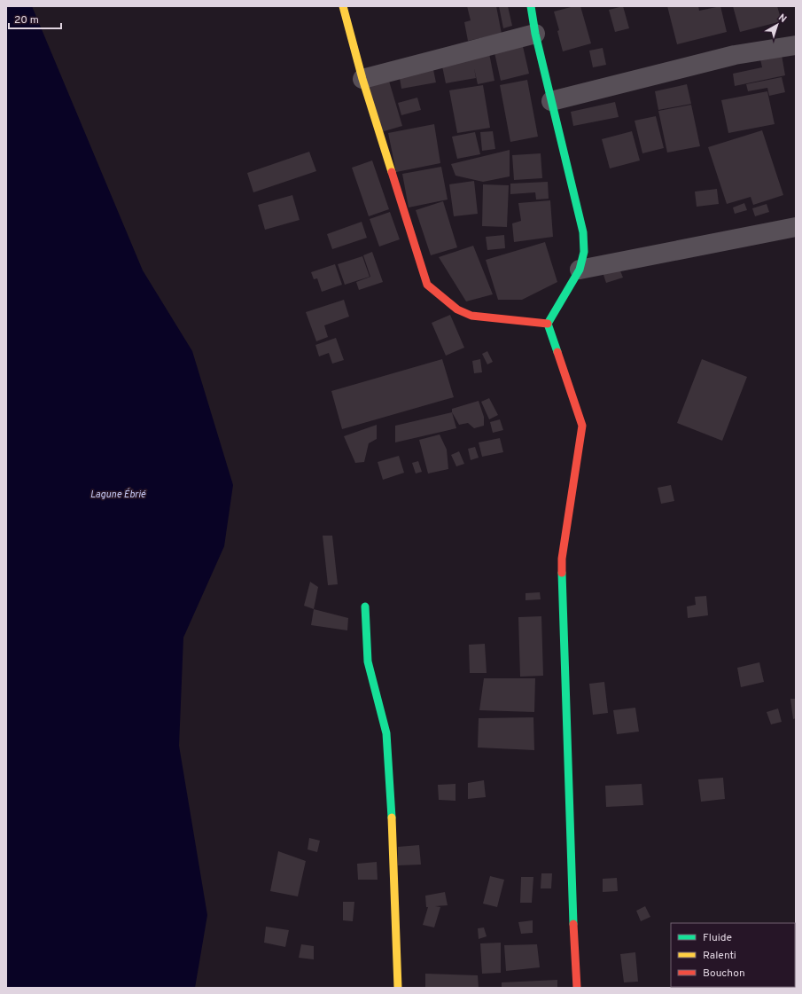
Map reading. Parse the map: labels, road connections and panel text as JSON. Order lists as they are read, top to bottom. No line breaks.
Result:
{"water":["Lagune Ébrié"],"legend":["Fluide","Ralenti","Bouchon"],"scale_bar":"20 m","north":"top right"}
